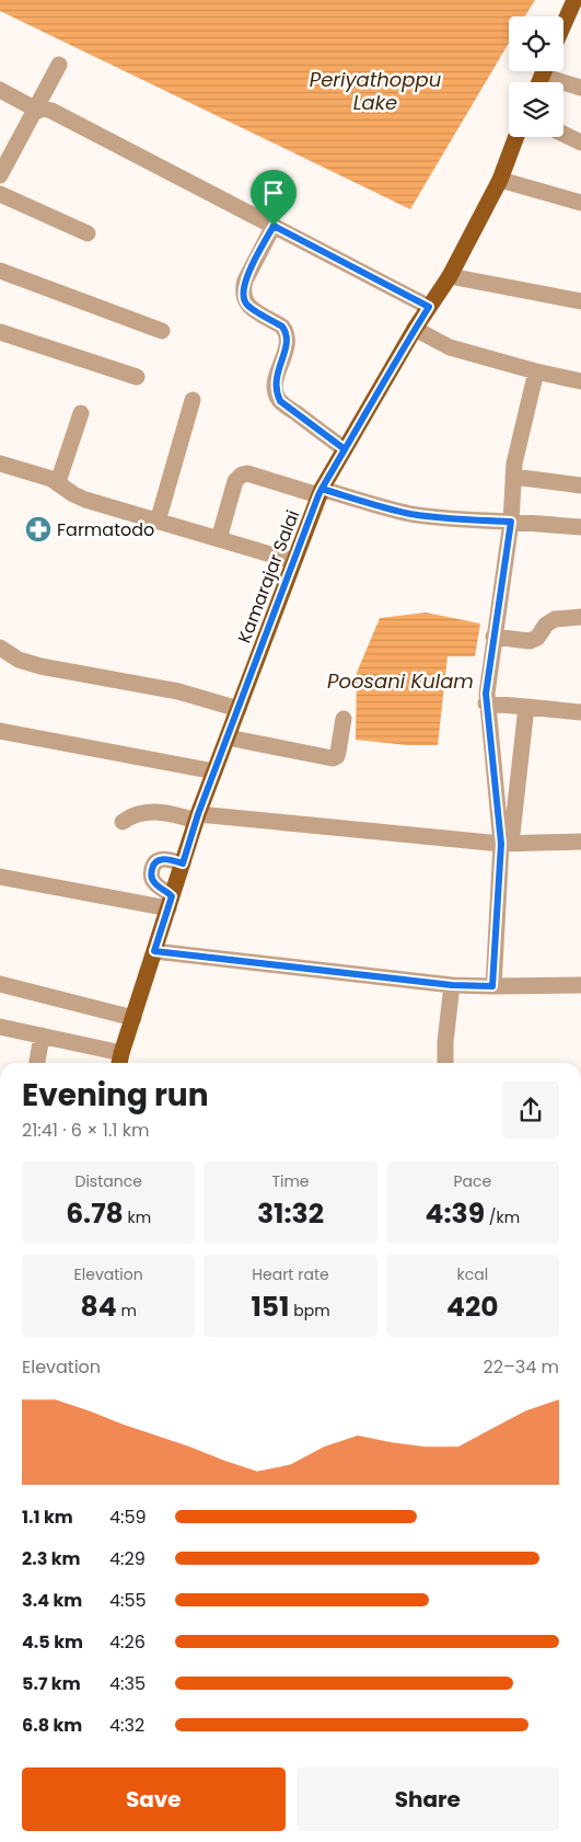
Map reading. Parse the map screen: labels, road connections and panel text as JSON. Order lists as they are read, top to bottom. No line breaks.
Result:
{"streets":{"main road":["Kamarajar Salai"]},"water":["Periyathoppu Lake","Poosani Kulam"],"places":{"pharmacy":["Farmatodo"]},"page":{"heading":["Evening run","21:41 · 6 × 1.1 km"],"stats":[["Distance","6.78 km"],["Time","31:32"],["Pace","4:39 /km"],["Elevation","84 m"],["Heart rate","151 bpm"],["kcal","420"]],"chart":["Elevation","22–34 m"],"list":[{"name":"1.1 km","note":"4:59"},{"name":"2.3 km","note":"4:29"},{"name":"3.4 km","note":"4:55"},{"name":"4.5 km","note":"4:26"},{"name":"5.7 km","note":"4:35"},{"name":"6.8 km","note":"4:32"}],"buttons":["Save","Share"]}}
